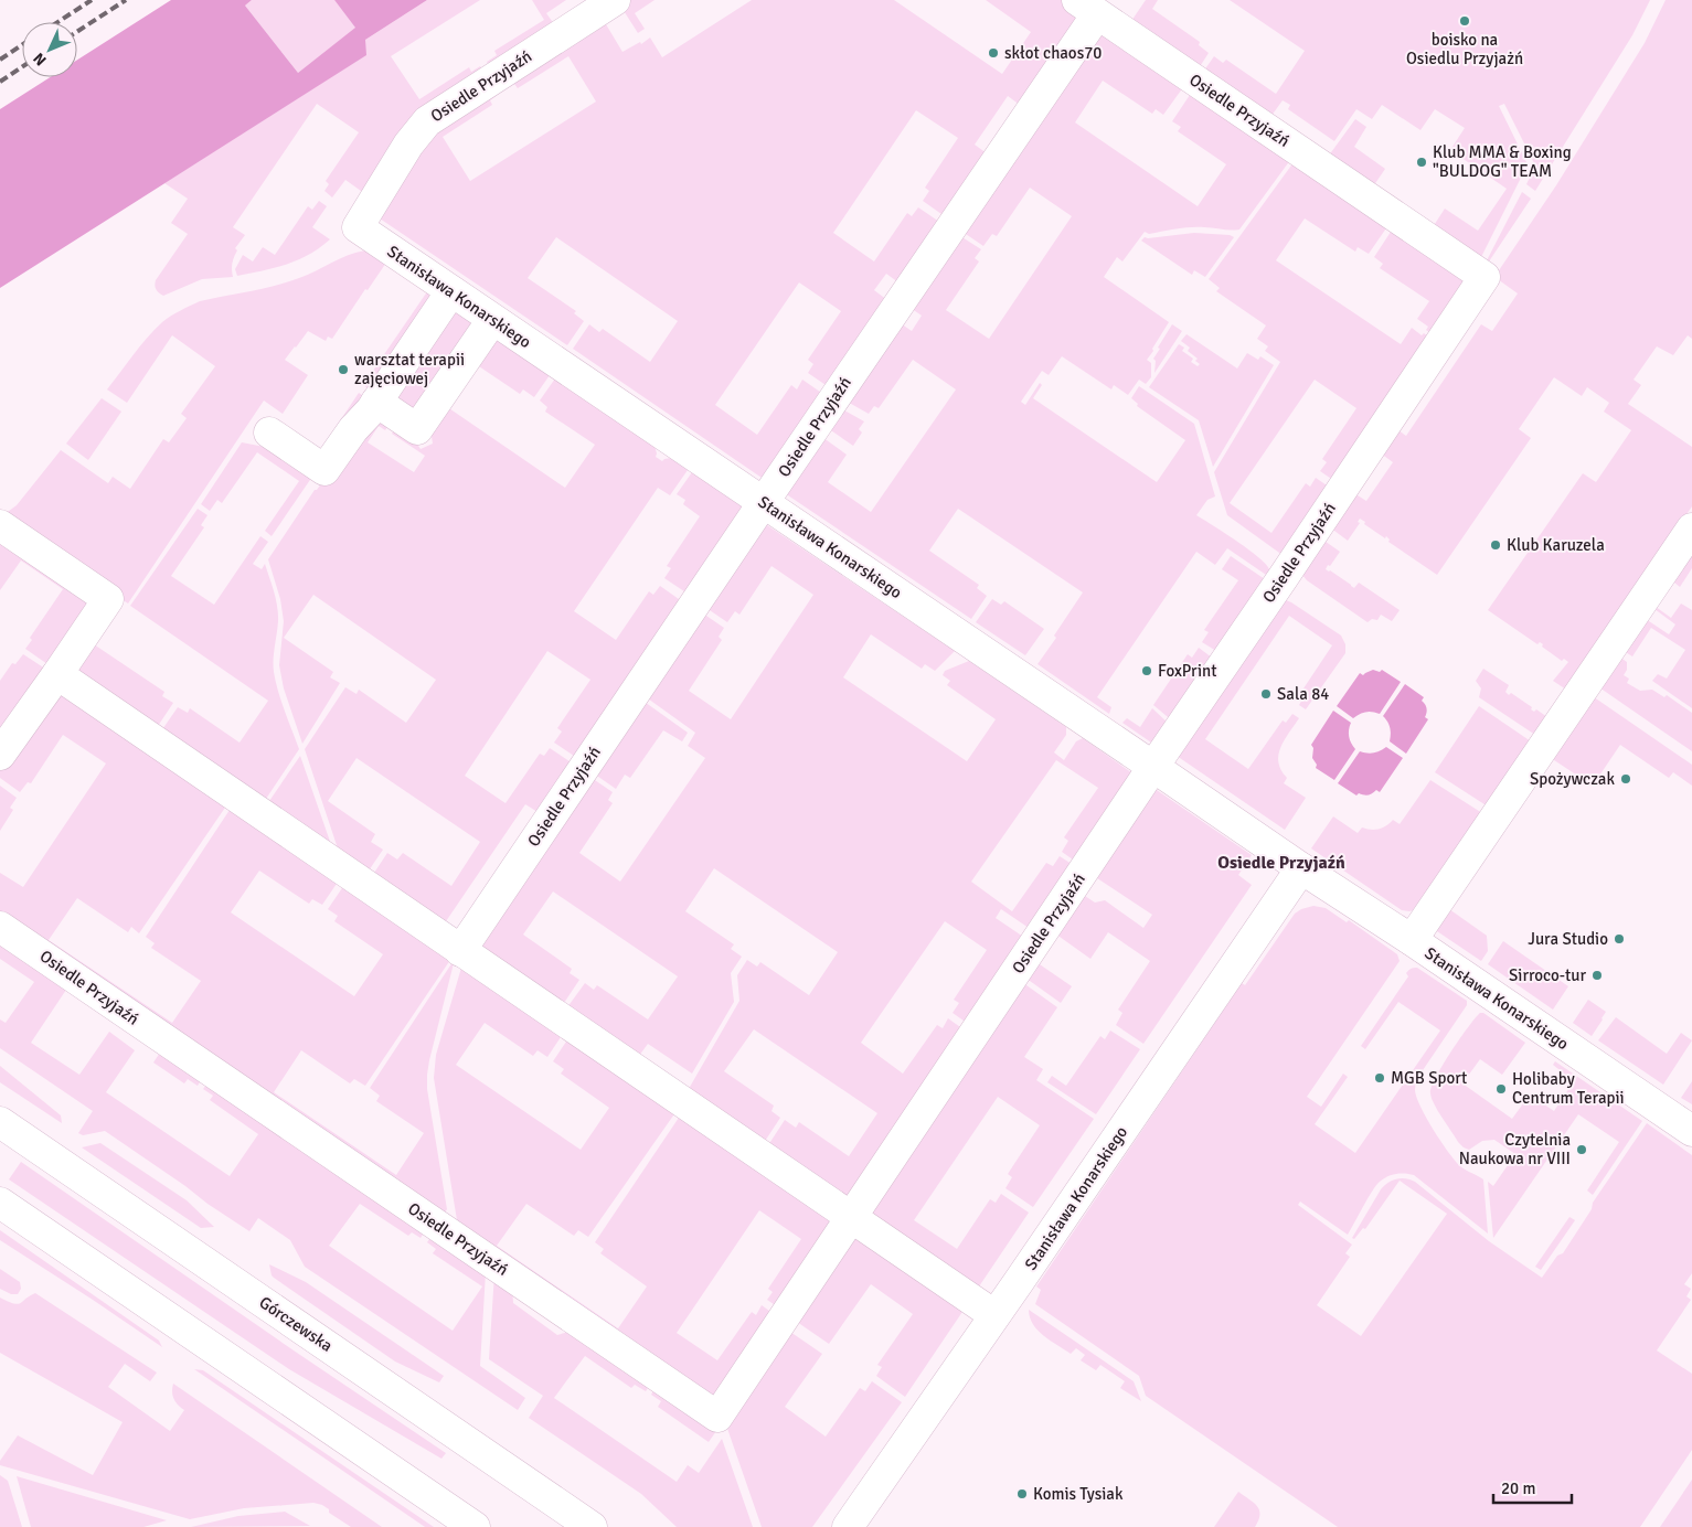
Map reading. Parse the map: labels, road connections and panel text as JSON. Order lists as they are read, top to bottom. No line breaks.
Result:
{"streets":{"street":["Osiedle Przyjaźń","Stanisława Konarskiego","Górczewska"]},"crossings":[["Osiedle Przyjaźń","Stanisława Konarskiego"]],"districts":["Osiedle Przyjaźń"],"places":["boisko na Osiedlu Przyjażń","skłot chaos70","Klub MMA & Boxing \"BULDOG\" TEAM","warsztat terapii zajęciowej","Klub Karuzela","FoxPrint","Sala 84","Spożywczak","Jura Studio","Sirroco-tur","MGB Sport","Holibaby Centrum Terapii","Czytelnia Naukowa nr VIII","Komis Tysiak"],"scale_bar":"20 m","north":"bottom left"}
